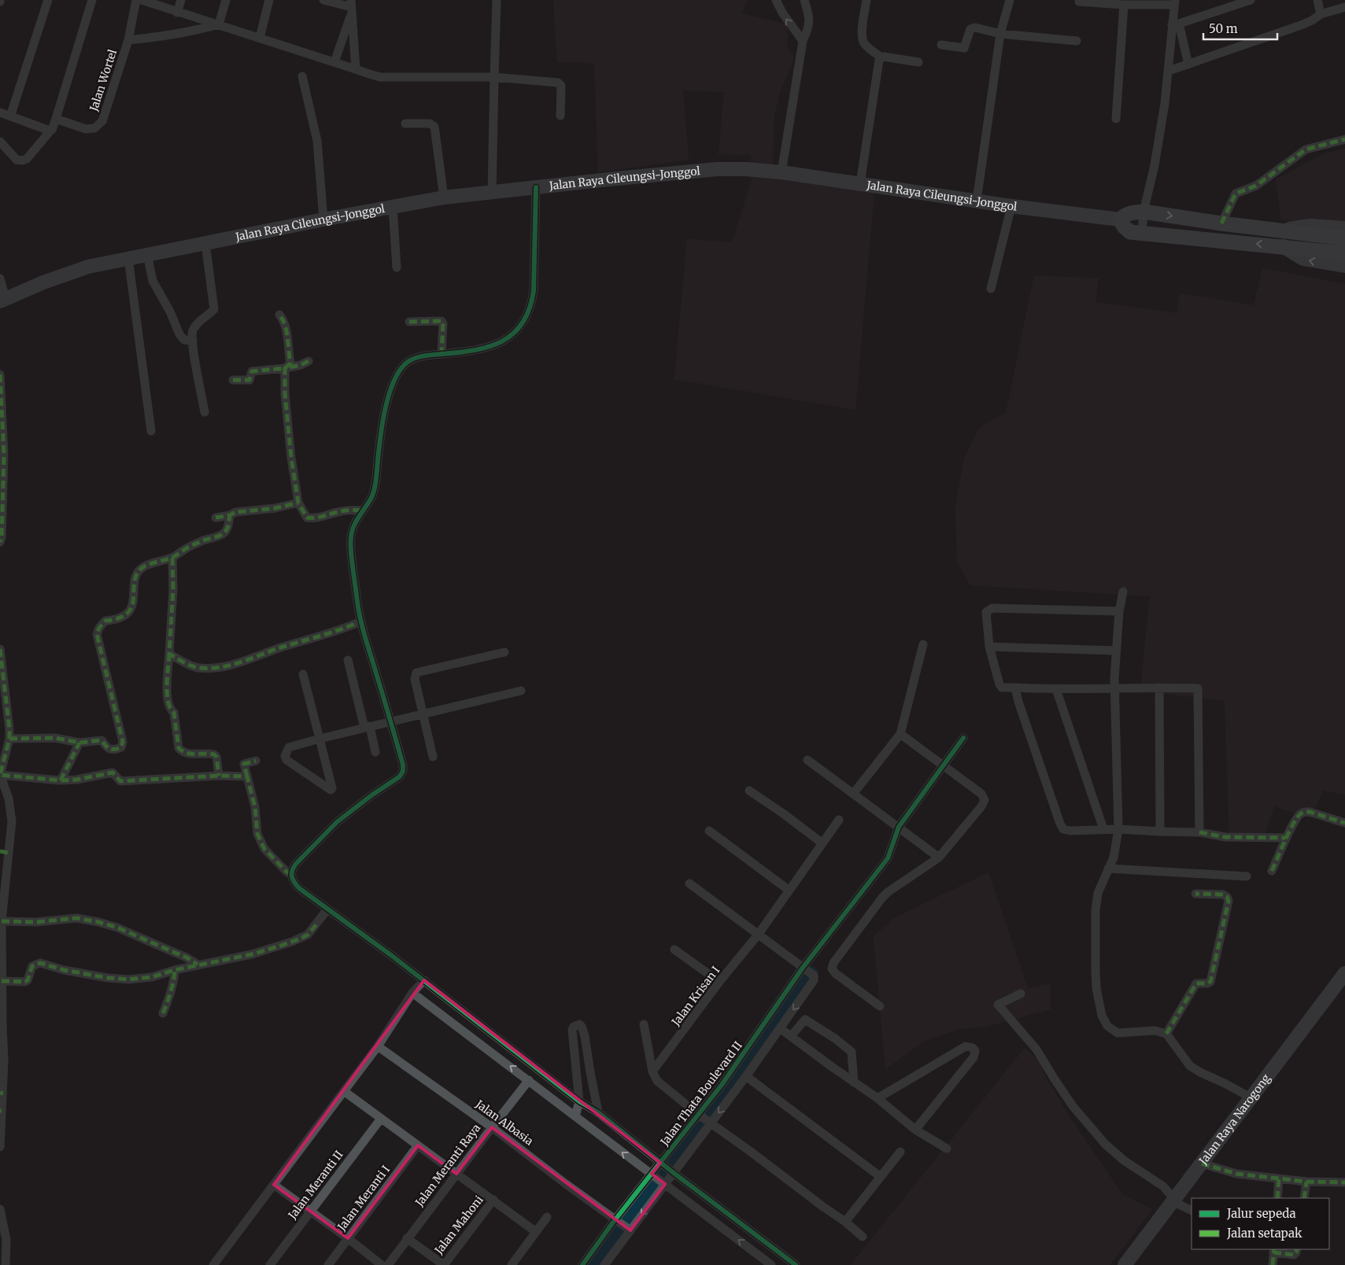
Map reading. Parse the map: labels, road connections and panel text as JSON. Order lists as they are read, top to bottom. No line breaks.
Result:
{"streets":{"main road":["Jalan Raya Cileungsi-Jonggol","Jalan Raya Narogong"],"street":["Jalan Wortel","Jalan Krisan I","Jalan Thata Boulevard II","Jalan Albasia","Jalan Meranti Raya","Jalan Meranti II","Jalan Meranti I","Jalan Mahoni"]},"crossings":[["Jalan Thata Boulevard II","Jalan Albasia"],["Jalan Albasia","Jalan Meranti Raya"]],"legend":["Jalur sepeda","Jalan setapak"],"scale_bar":"50 m"}
